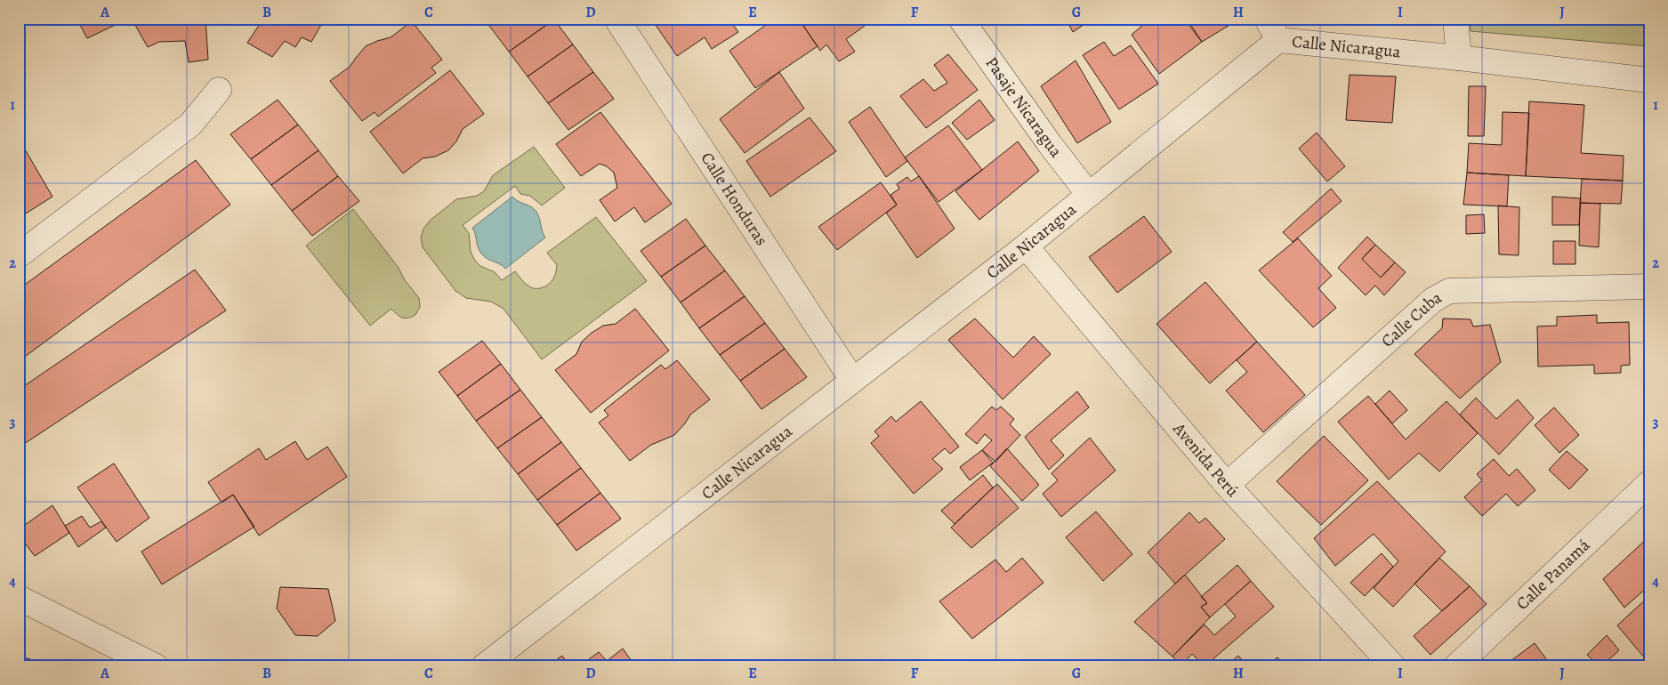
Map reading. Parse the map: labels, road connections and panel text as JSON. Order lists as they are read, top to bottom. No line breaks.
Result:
{"streets":{"street":["Calle Nicaragua","Pasaje Nicaragua","Calle Honduras","Calle Cuba","Avenida Perú","Calle Panamá"]},"crossings":[["Calle Nicaragua","Pasaje Nicaragua"],["Calle Nicaragua","Calle Honduras"],["Calle Nicaragua","Avenida Perú"],["Calle Cuba","Avenida Perú"]],"grid":{"columns":["A","B","C","D","E","F","G","H","I","J"],"rows":["1","2","3","4"]}}
